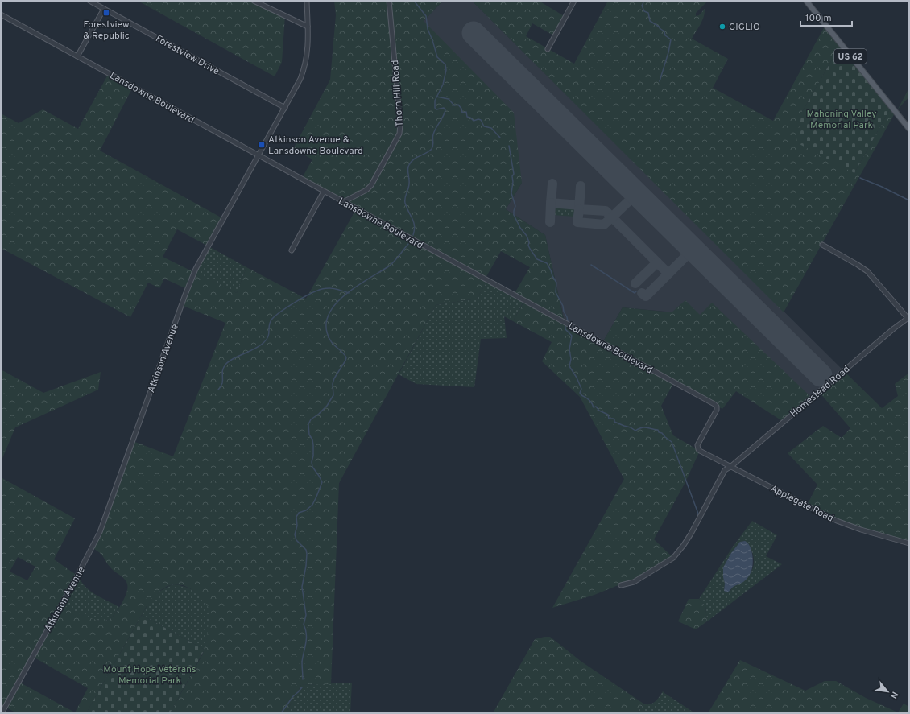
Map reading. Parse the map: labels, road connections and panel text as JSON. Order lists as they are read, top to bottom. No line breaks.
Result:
{"streets":{"main road":["US 62"],"street":["Forestview Drive","Thorn Hill Road","Lansdowne Boulevard","Atkinson Avenue","Homestead Road","Applegate Road"]},"crossings":[["Forestview Drive","Atkinson Avenue"],["Thorn Hill Road","Lansdowne Boulevard"],["Lansdowne Boulevard","Atkinson Avenue"],["Lansdowne Boulevard","Applegate Road"],["Homestead Road","Applegate Road"]],"parks":["Mahoning Valley Memorial Park","Mount Hope Veterans Memorial Park"],"places":{"transit":["Forestview & Republic","Atkinson Avenue & Lansdowne Boulevard"],"other":["GIGLIO"]},"scale_bar":"100 m","north":"bottom right"}
